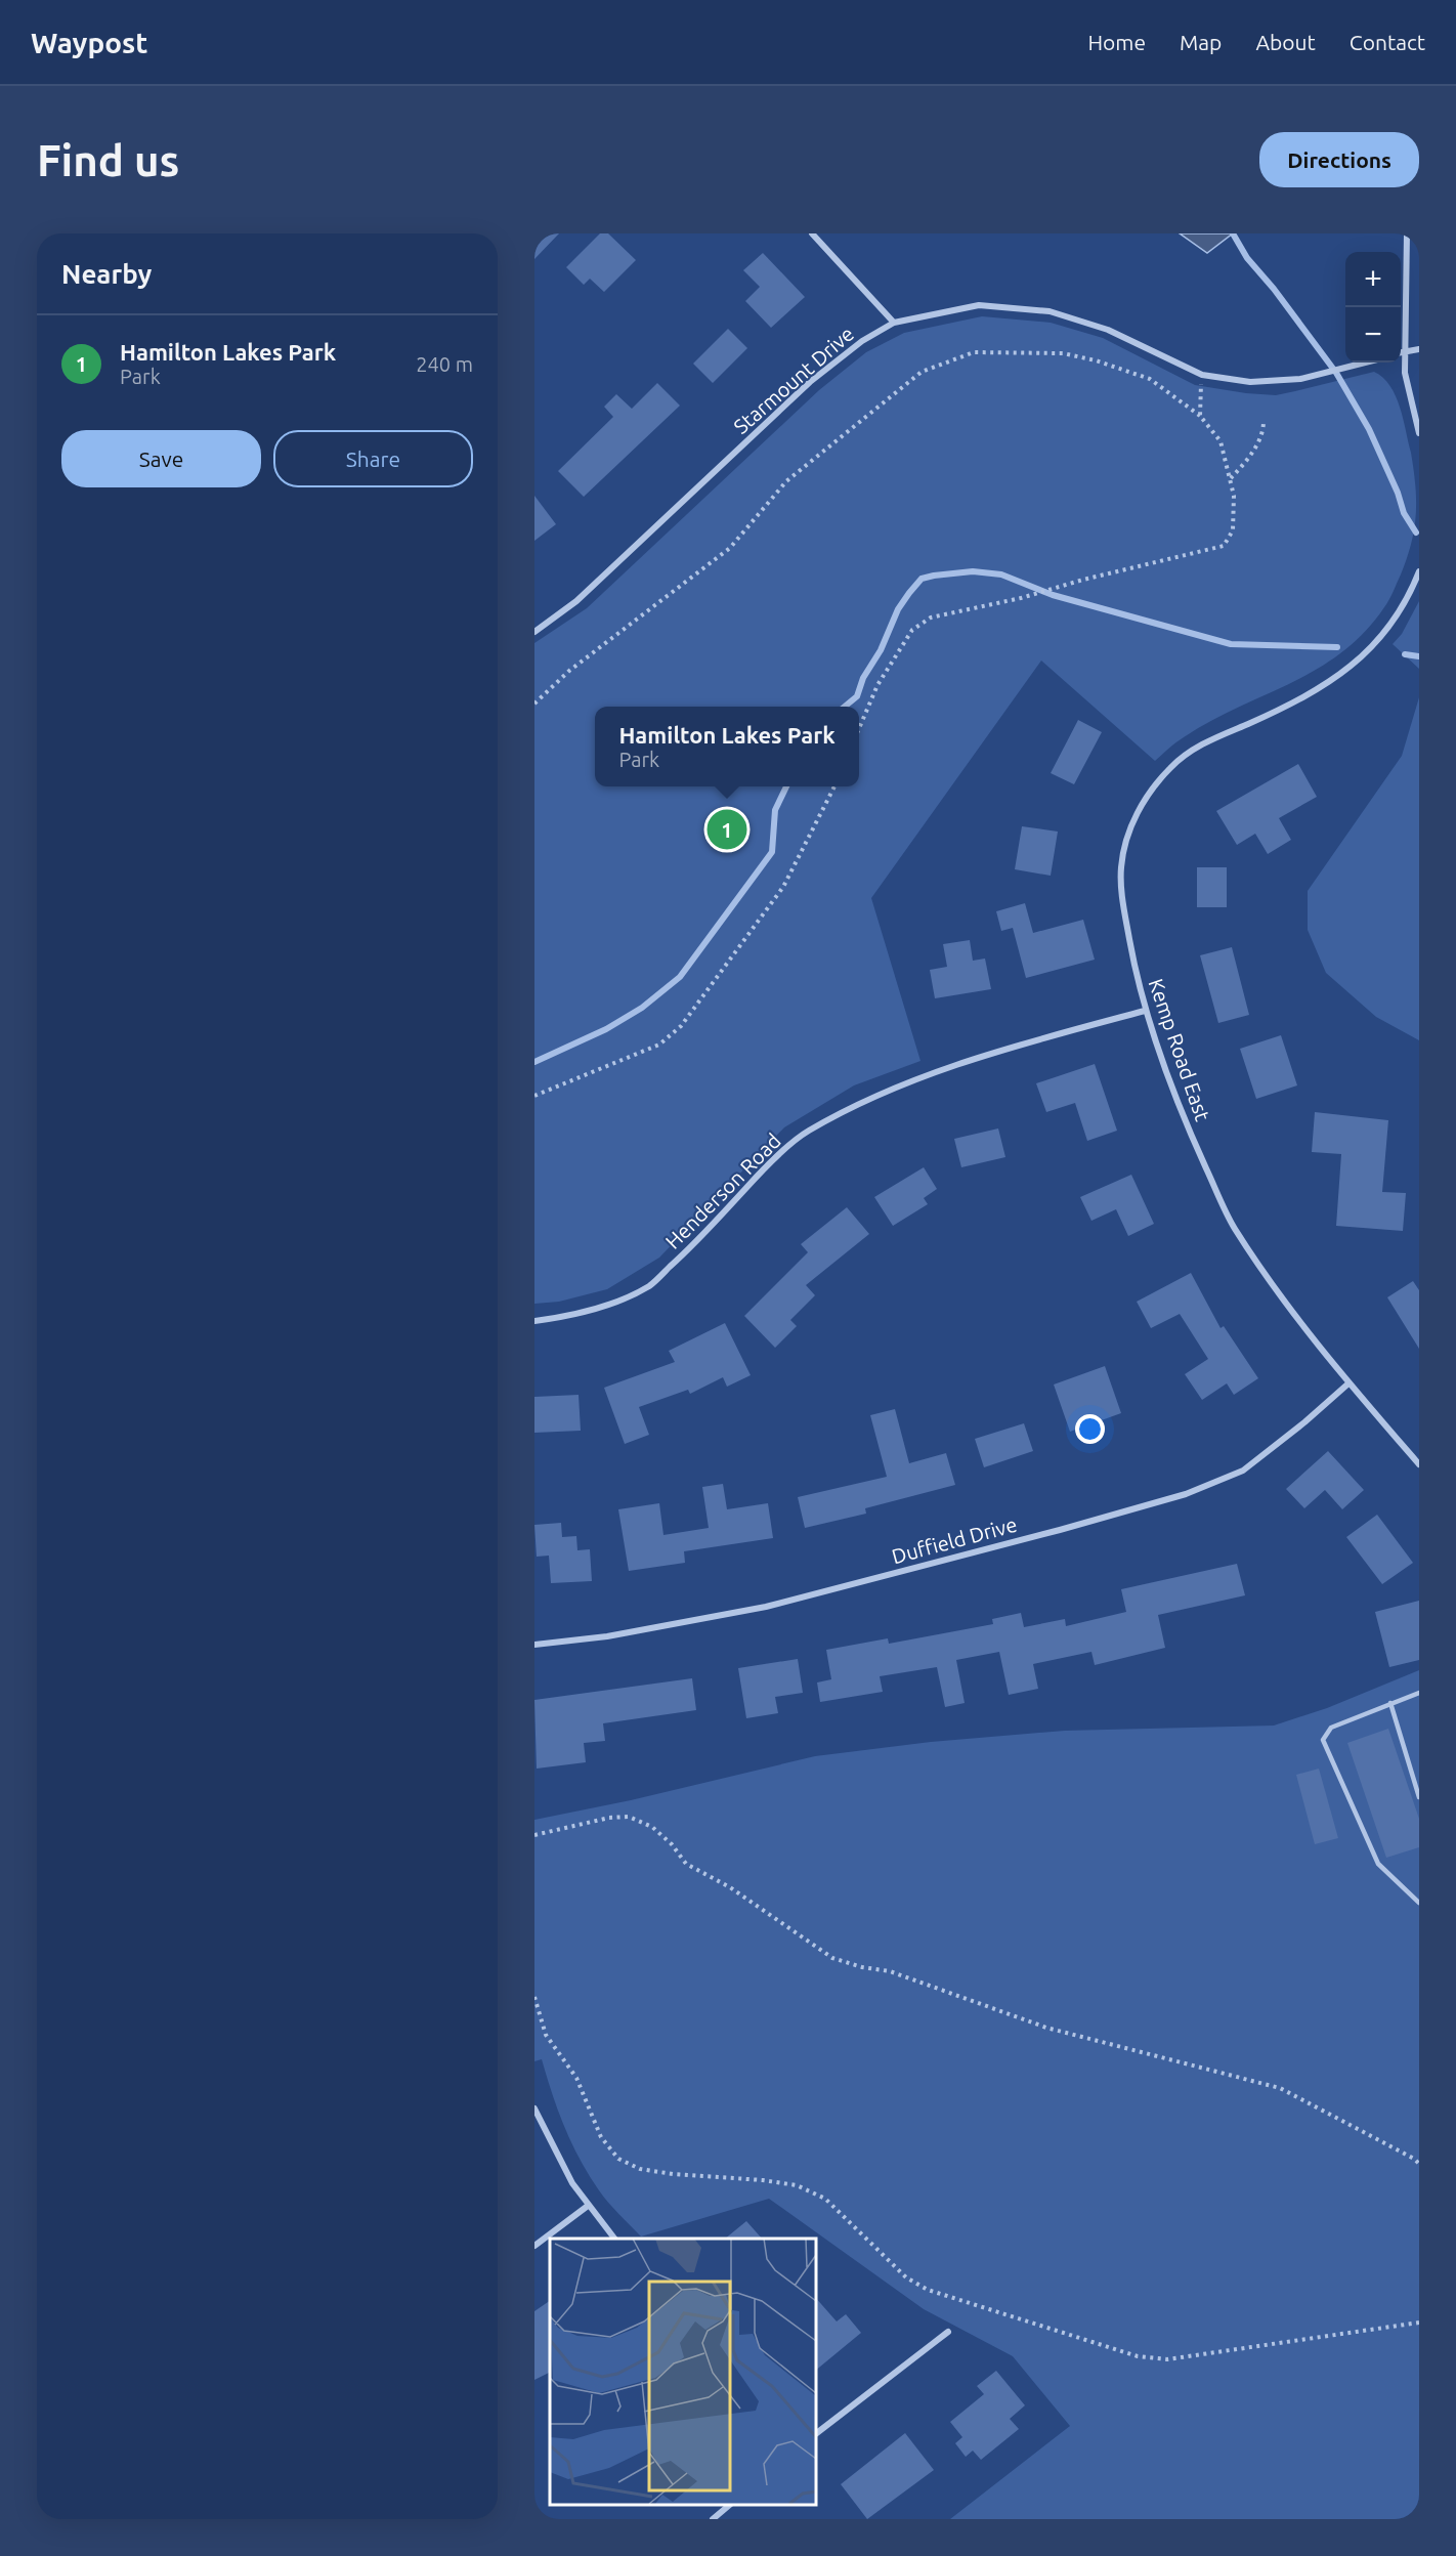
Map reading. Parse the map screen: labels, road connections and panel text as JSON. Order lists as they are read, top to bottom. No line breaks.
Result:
{"streets":{"street":["Starmount Drive","Kemp Road East","Henderson Road","Duffield Drive"]},"crossings":[["Kemp Road East","Henderson Road"],["Kemp Road East","Duffield Drive"]],"page":{"header":"Waypost","nav":["Home","Map","About","Contact"],"buttons":["Directions",["Save","Share"]],"title":"Find us","heading":"Nearby","map_buttons":["+","−"],"list":[{"mark":"1","name":"Hamilton Lakes Park","note":"Park","value":"240 m"}],"popup":["Hamilton Lakes Park","Park"],"pins":"1"}}
